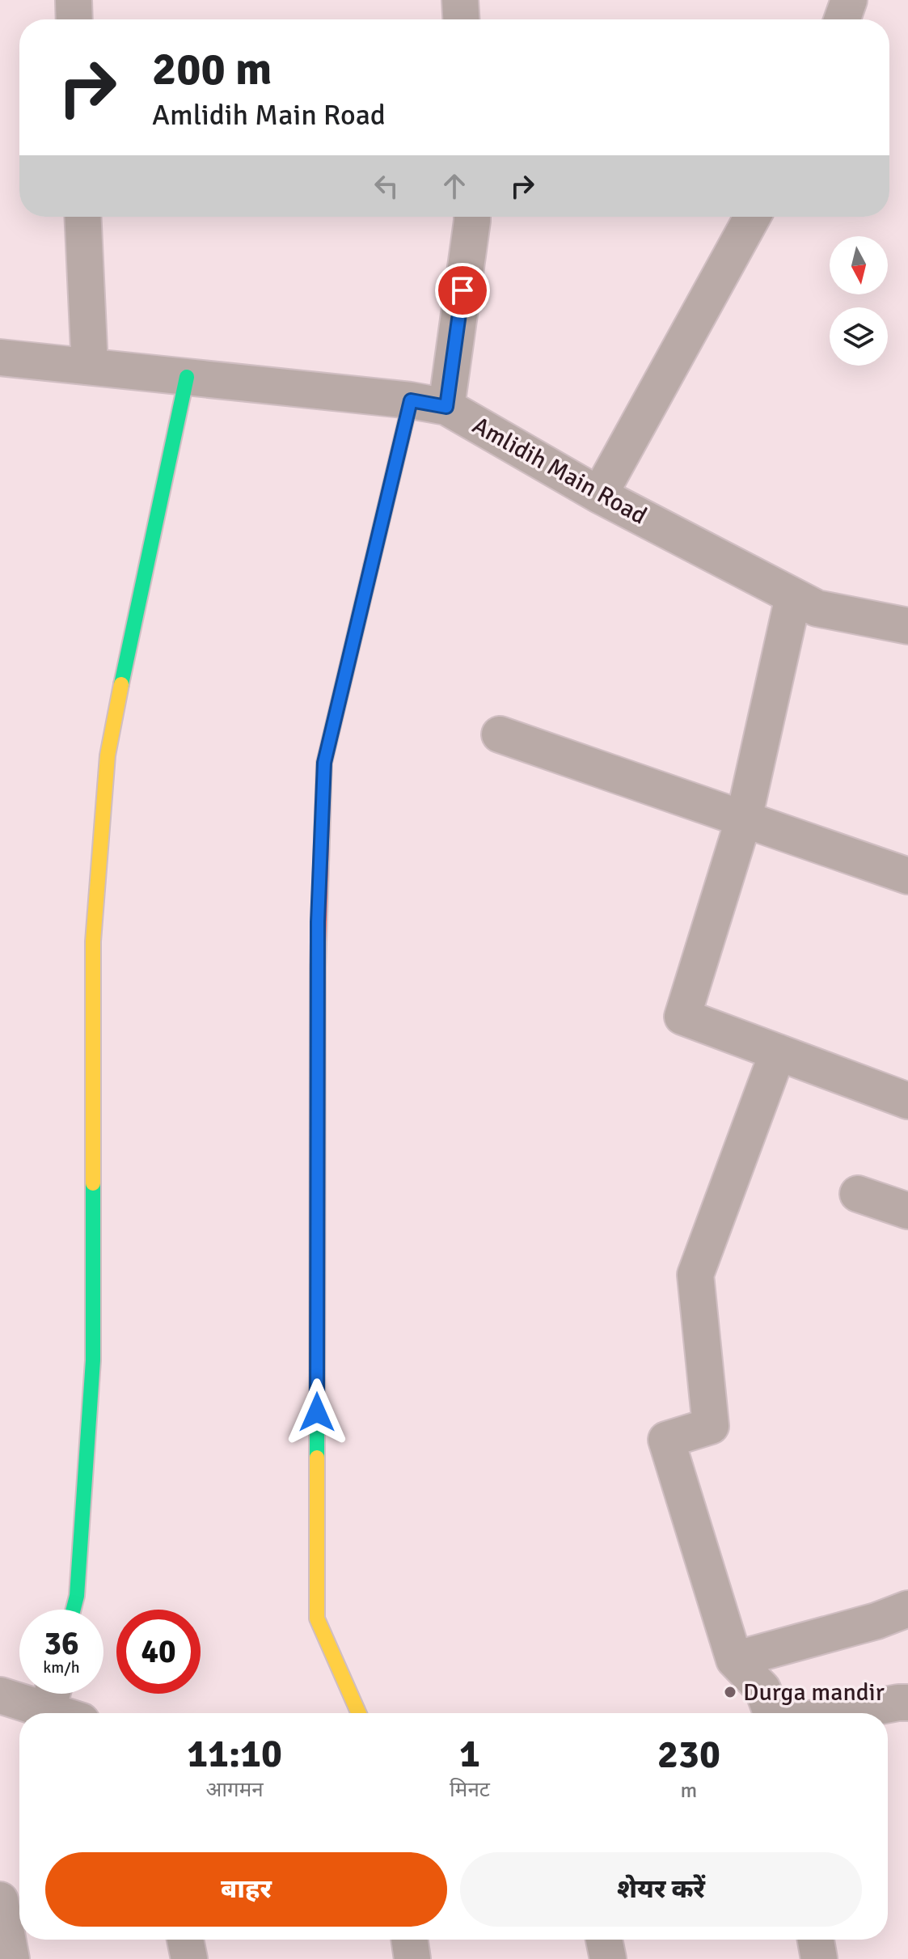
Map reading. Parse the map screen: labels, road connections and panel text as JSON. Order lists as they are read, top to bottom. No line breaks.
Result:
{"streets":{"street":["Amlidih Main Road"]},"places":["Durga mandir"],"north":"bottom","page":{"turn":["200 m","Amlidih Main Road"],"speed":"36 km/h","limit":"40","eta":["11:10","आगमन","1","मिनट","230","m"],"buttons":["बाहर","शेयर करें"]}}
